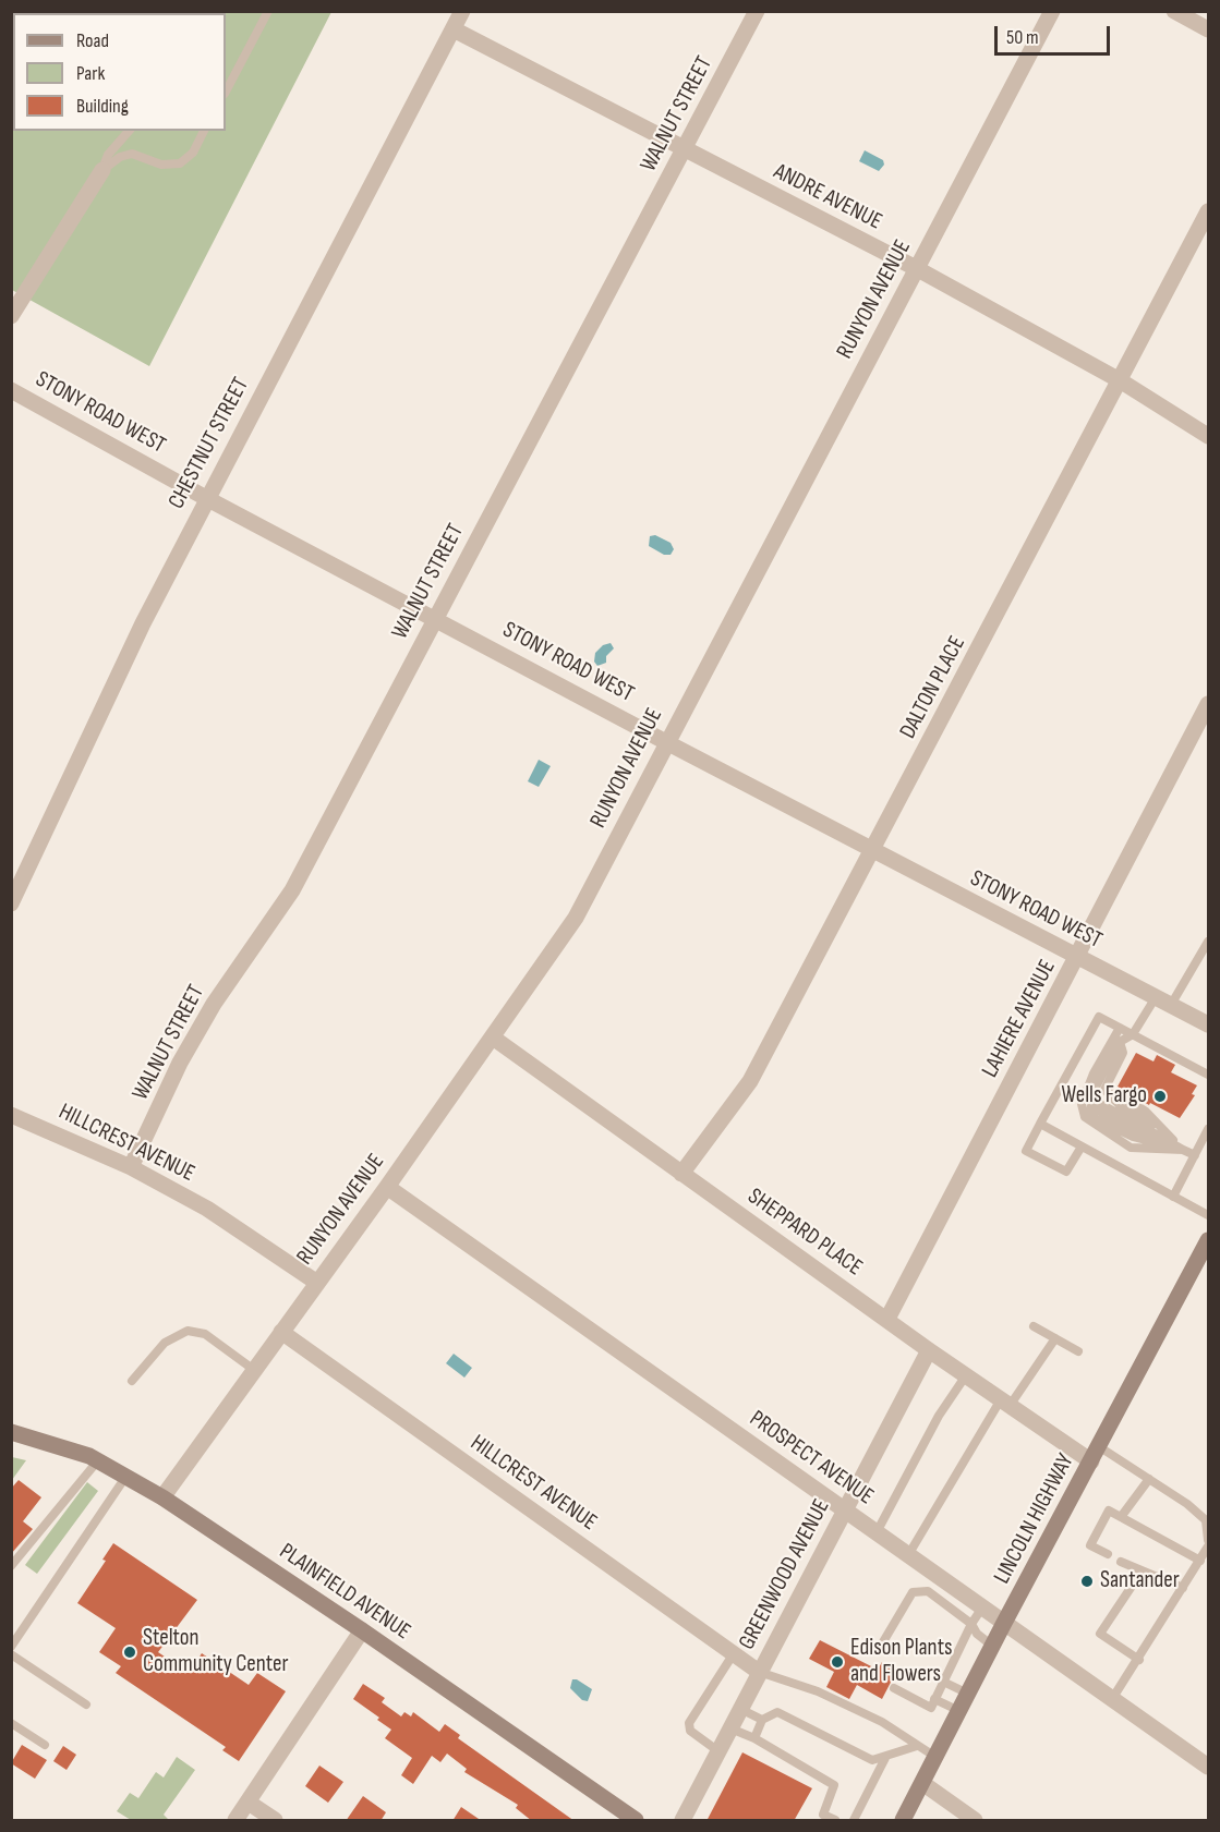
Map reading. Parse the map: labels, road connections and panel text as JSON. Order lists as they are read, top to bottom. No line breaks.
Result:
{"streets":{"main road":["LINCOLN HIGHWAY","PLAINFIELD AVENUE"],"street":["WALNUT STREET","ANDRE AVENUE","RUNYON AVENUE","STONY ROAD WEST","CHESTNUT STREET","DALTON PLACE","LAHIERE AVENUE","HILLCREST AVENUE","SHEPPARD PLACE","PROSPECT AVENUE","GREENWOOD AVENUE"]},"crossings":[["WALNUT STREET","ANDRE AVENUE"],["WALNUT STREET","STONY ROAD WEST"],["WALNUT STREET","HILLCREST AVENUE"],["ANDRE AVENUE","RUNYON AVENUE"],["ANDRE AVENUE","CHESTNUT STREET"],["ANDRE AVENUE","DALTON PLACE"],["RUNYON AVENUE","STONY ROAD WEST"],["RUNYON AVENUE","HILLCREST AVENUE"],["RUNYON AVENUE","SHEPPARD PLACE"],["RUNYON AVENUE","PROSPECT AVENUE"],["RUNYON AVENUE","PLAINFIELD AVENUE"],["STONY ROAD WEST","CHESTNUT STREET"],["STONY ROAD WEST","DALTON PLACE"],["STONY ROAD WEST","LAHIERE AVENUE"],["DALTON PLACE","SHEPPARD PLACE"],["LAHIERE AVENUE","SHEPPARD PLACE"],["HILLCREST AVENUE","GREENWOOD AVENUE"],["SHEPPARD PLACE","LINCOLN HIGHWAY"],["SHEPPARD PLACE","GREENWOOD AVENUE"],["PROSPECT AVENUE","LINCOLN HIGHWAY"],["PROSPECT AVENUE","GREENWOOD AVENUE"]],"places":["Wells Fargo","Santander","Stelton Community Center","Edison Plants and Flowers"],"legend":["Road","Park","Building"],"scale_bar":"50 m"}
